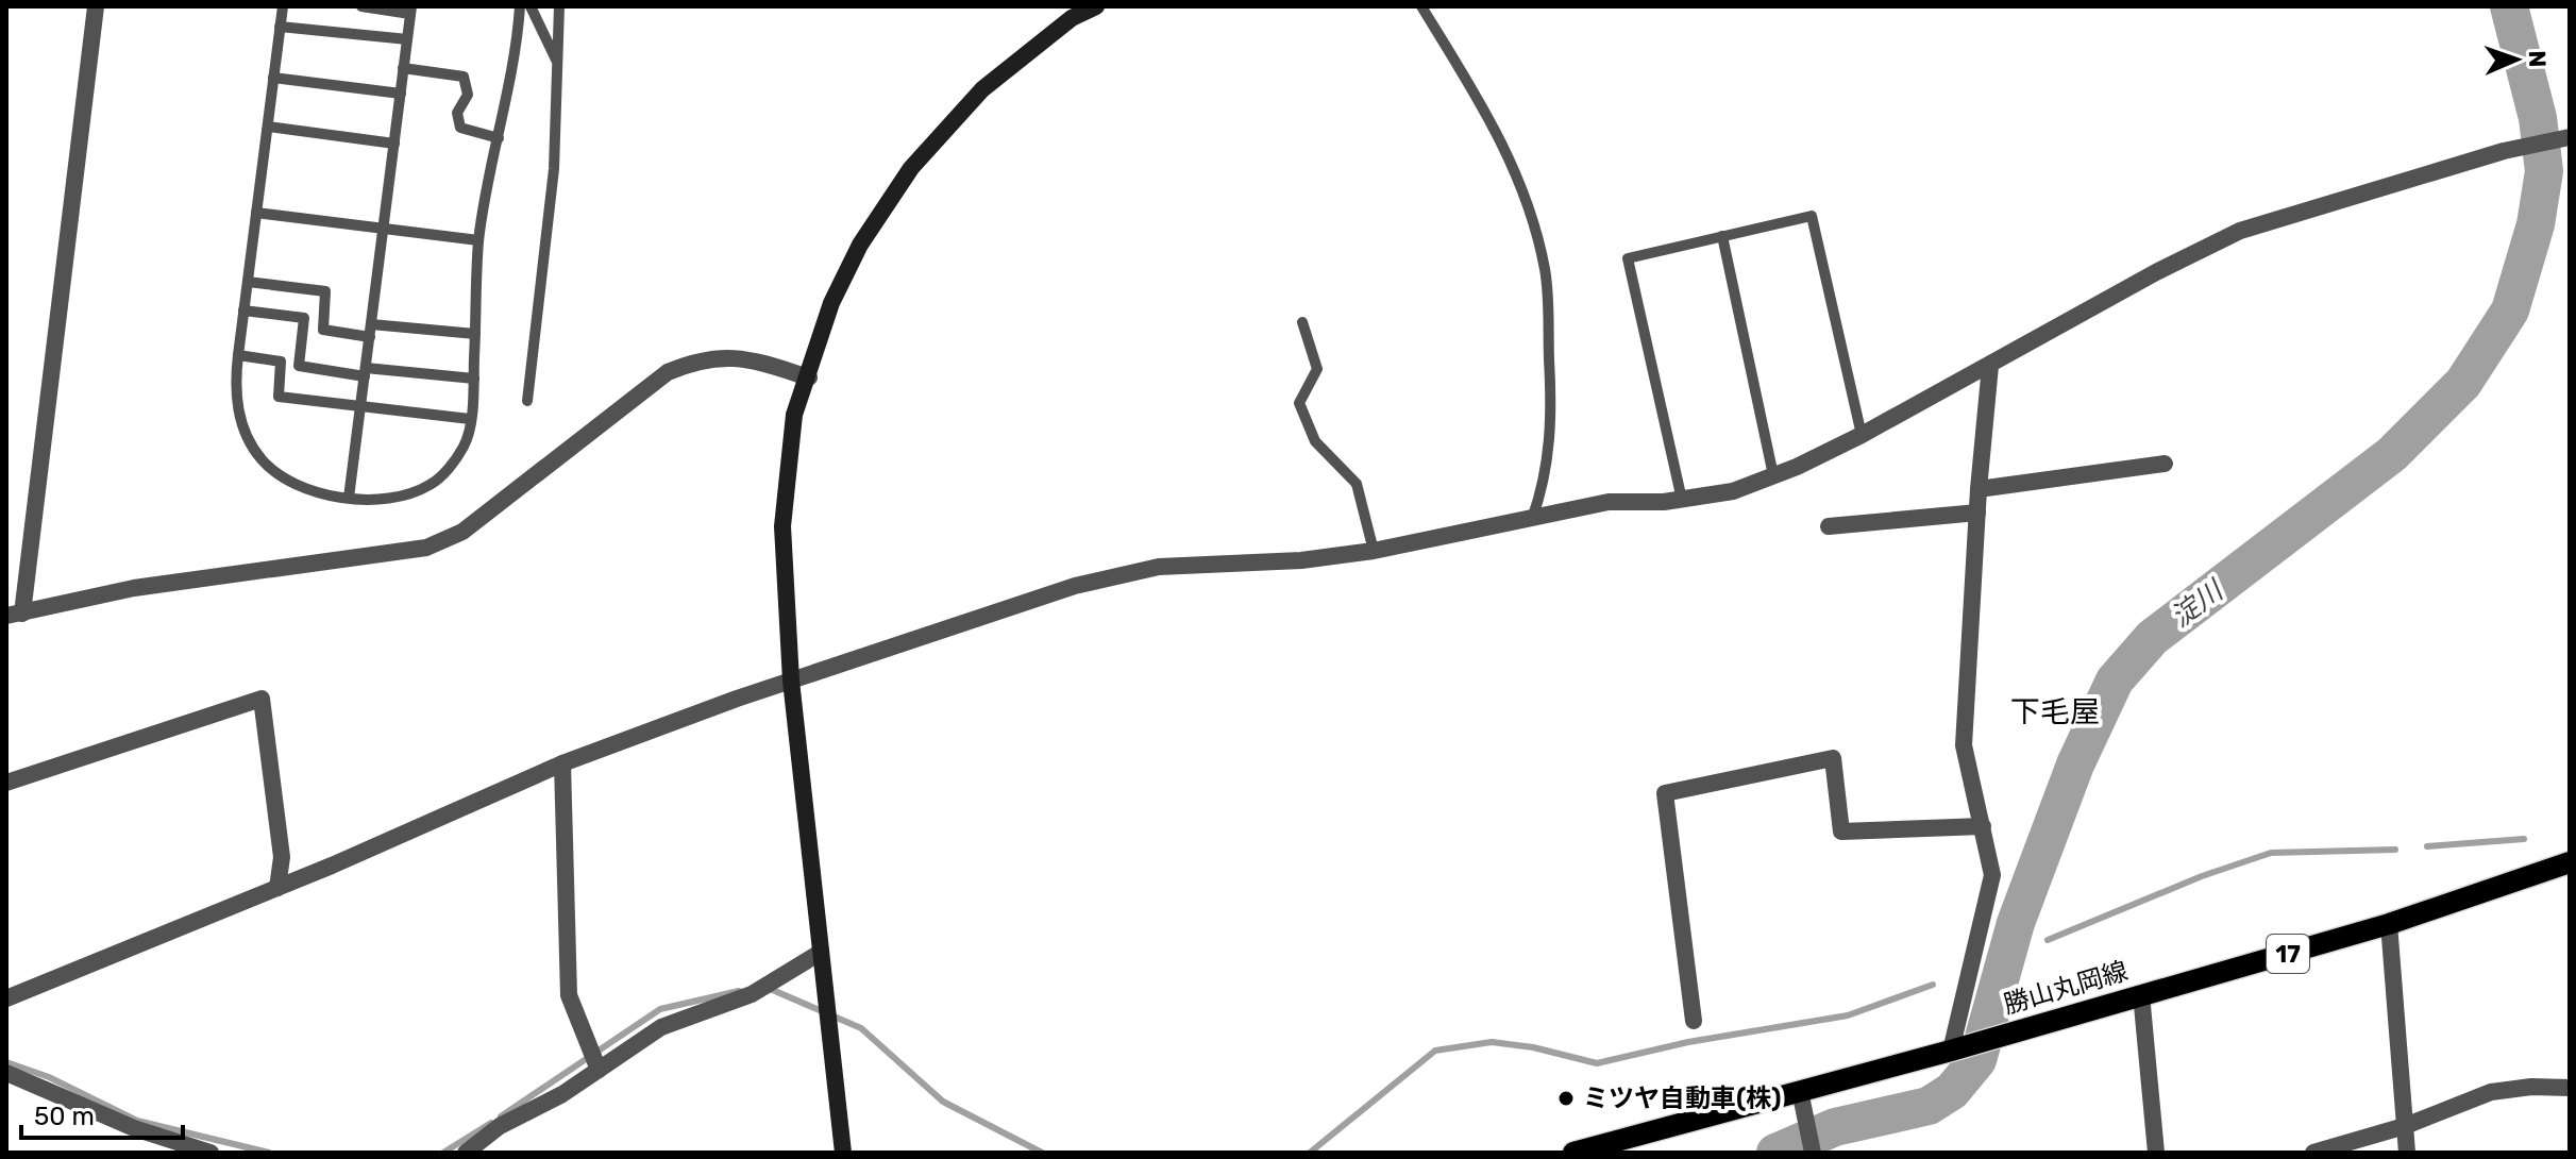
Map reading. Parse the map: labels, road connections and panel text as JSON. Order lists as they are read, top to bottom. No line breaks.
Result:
{"streets":{"main road":["17","勝山丸岡線"]},"districts":["下毛屋"],"water":["淀川"],"places":["ミツヤ自動車(株)"],"scale_bar":"50 m","north":"right"}
